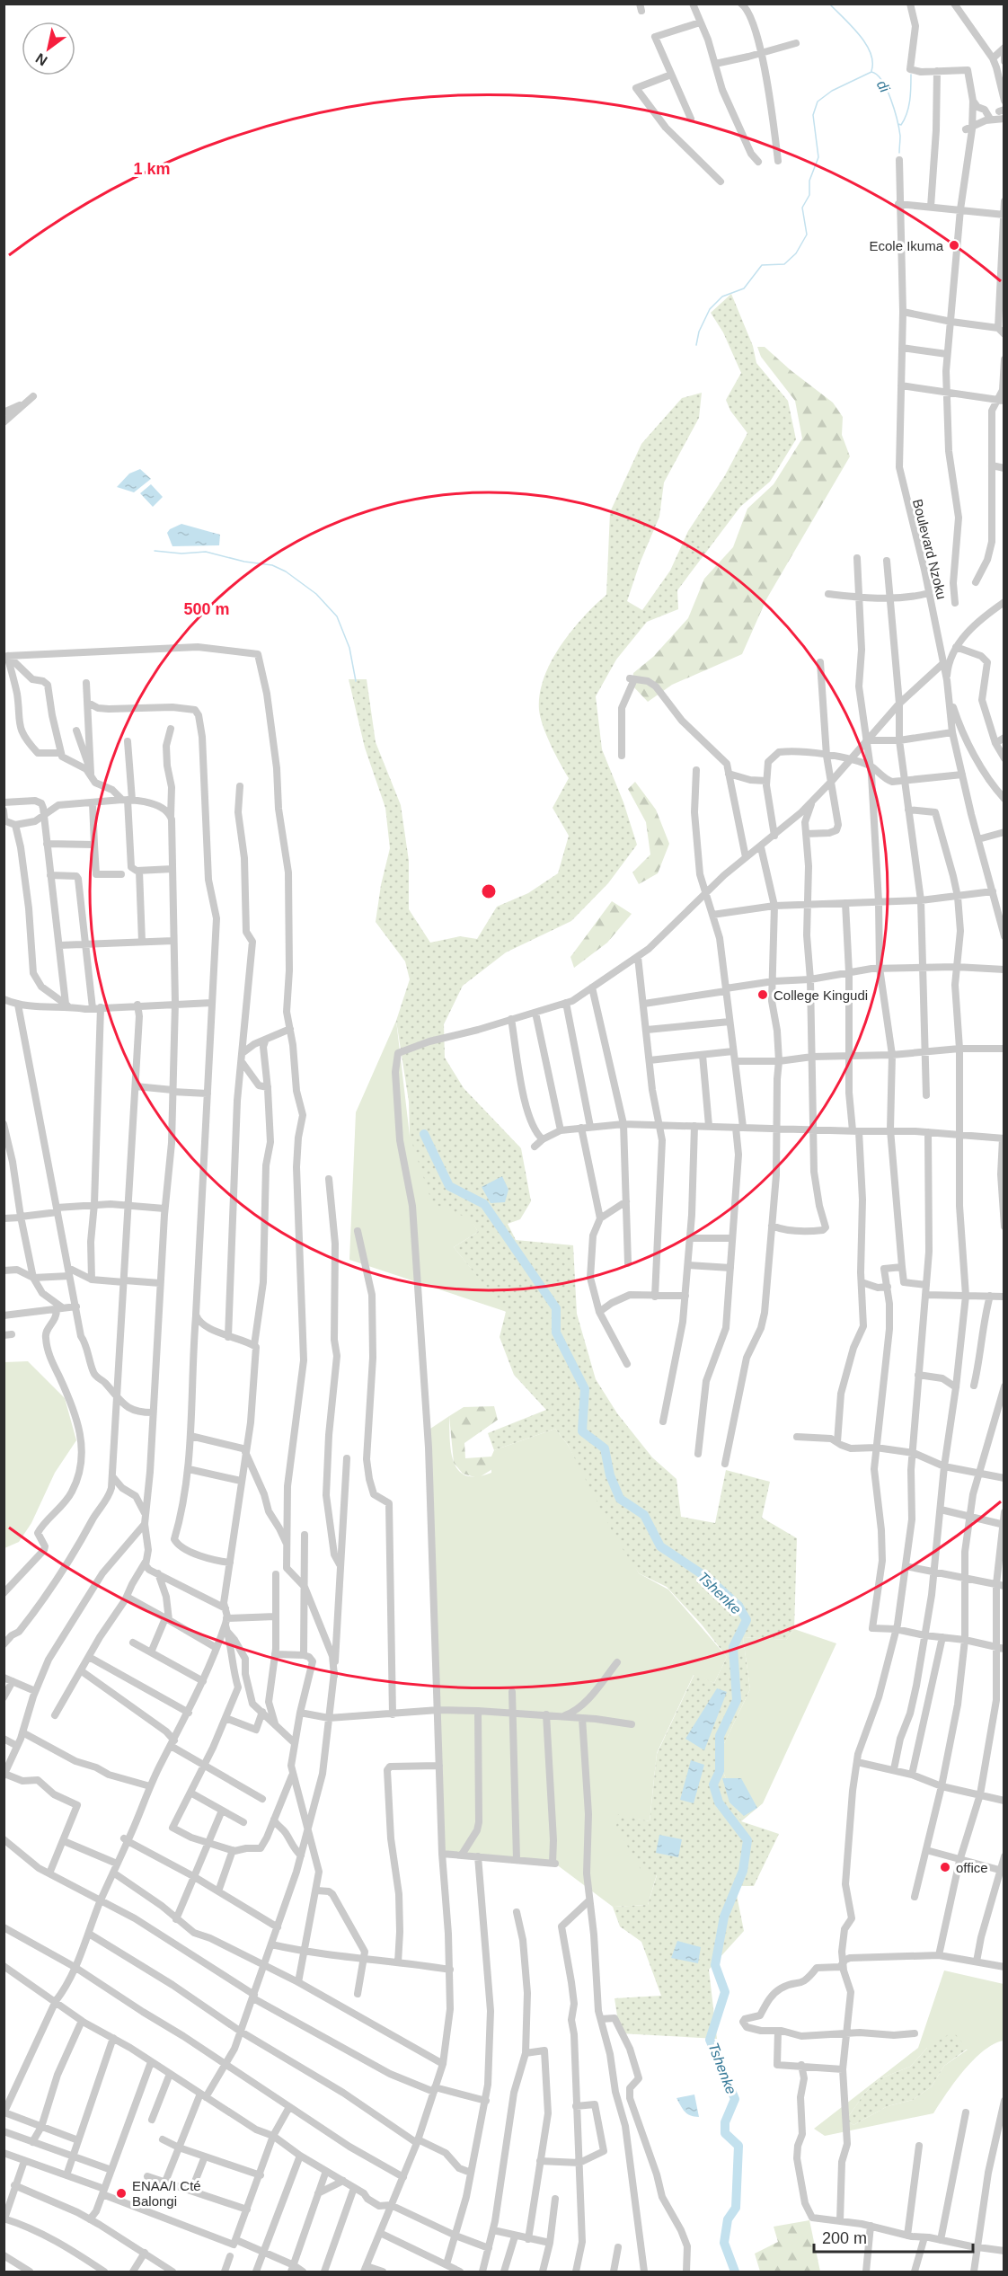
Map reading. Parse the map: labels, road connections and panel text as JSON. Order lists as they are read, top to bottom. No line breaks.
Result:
{"streets":{"street":["Boulevard Nzoku"]},"water":["di","Tshenke"],"places":["Ecole Ikuma","College Kingudi","office","ENAA/I Cté Balongi"],"scale_bar":"200 m","north":"bottom left","rings":["1 km","500 m"]}
